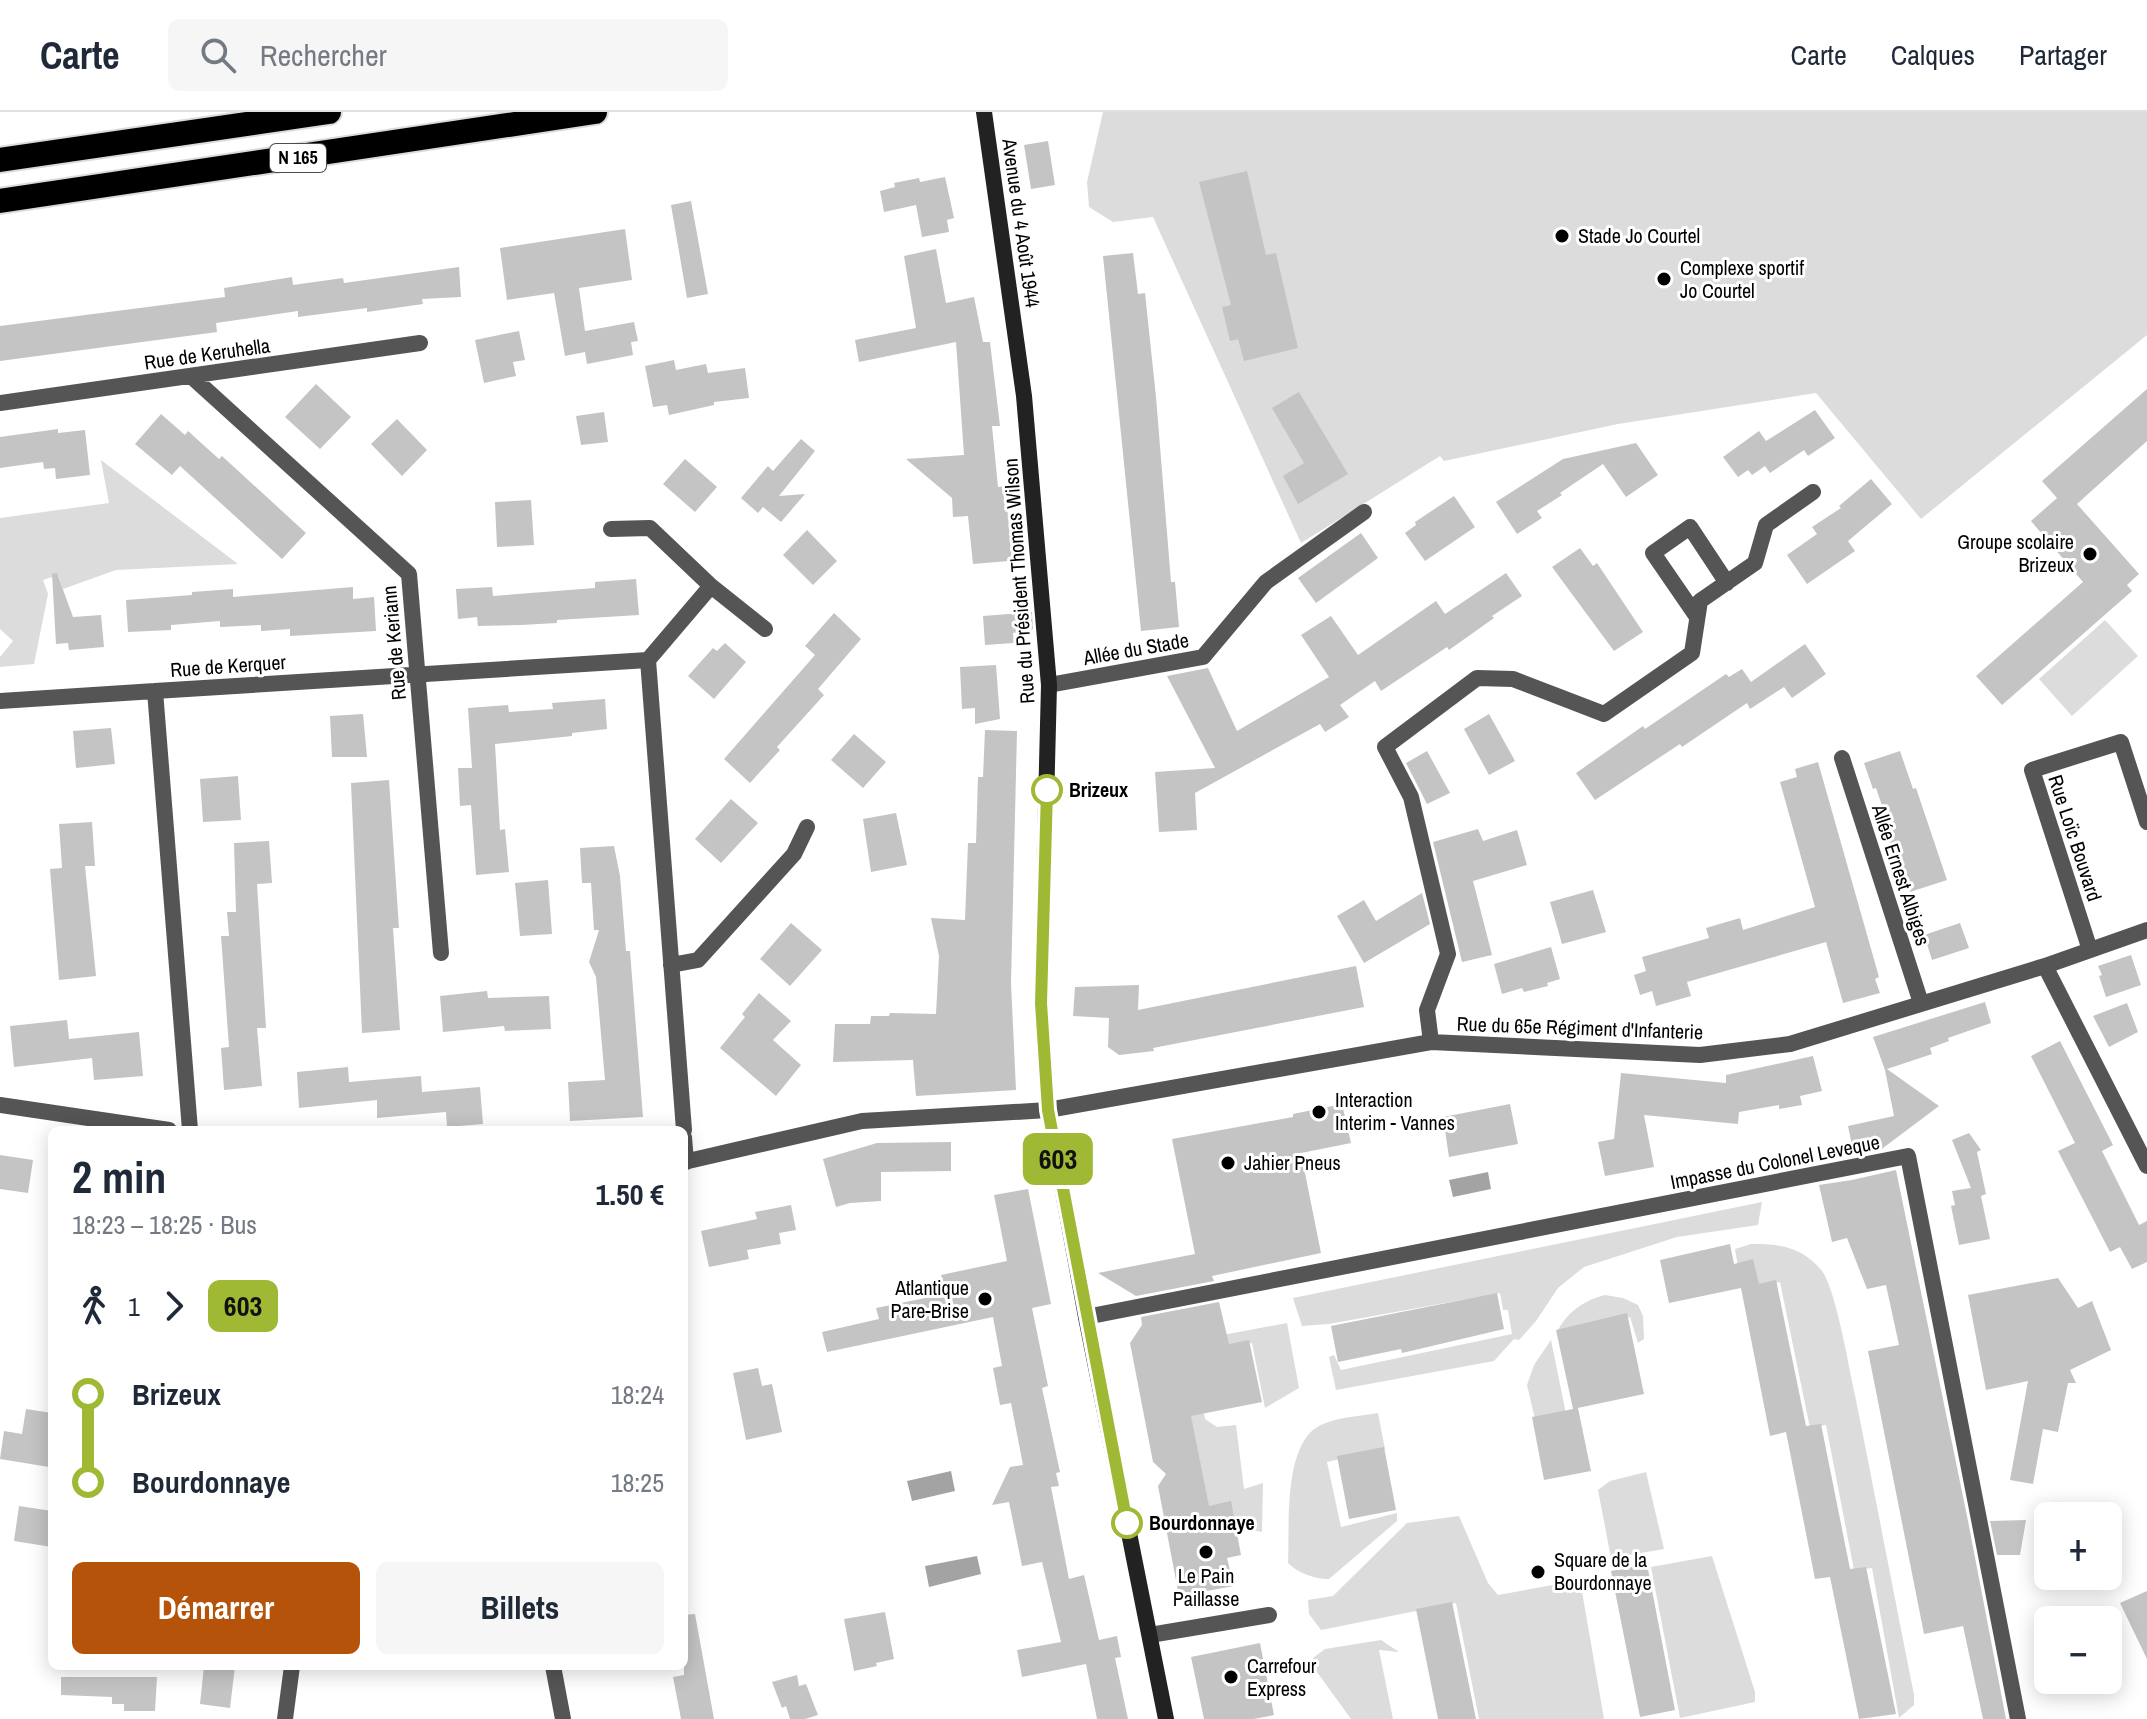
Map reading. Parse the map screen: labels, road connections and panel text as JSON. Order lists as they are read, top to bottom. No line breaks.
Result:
{"streets":{"highway":["N 165"],"street":["Avenue du 4 Août 1944","Rue de Keruhella","Rue du Président Thomas Wilson","Rue de Keriann","Allée du Stade","Rue de Kerquer","Rue Loïc Bouvard","Allée Ernest Albiges","Rue du 65e Régiment d'Infanterie","Impasse du Colonel Leveque"]},"crossings":[["Avenue du 4 Août 1944","Rue du Président Thomas Wilson"],["Rue de Keruhella","Rue de Keriann"],["Rue du Président Thomas Wilson","Allée du Stade"],["Rue du Président Thomas Wilson","Rue du 65e Régiment d'Infanterie"],["Rue du Président Thomas Wilson","Impasse du Colonel Leveque"],["Rue de Keriann","Rue de Kerquer"],["Rue Loïc Bouvard","Rue du 65e Régiment d'Infanterie"],["Allée Ernest Albiges","Rue du 65e Régiment d'Infanterie"]],"places":["Stade Jo Courtel","Complexe sportif Jo Courtel","Groupe scolaire Brizeux","Brizeux","Interaction Interim - Vannes","Jahier Pneus","Atlantique Pare-Brise","Bourdonnaye","Le Pain Paillasse","Square de la Bourdonnaye","Carrefour Express"],"lines":["bus line 603"],"page":{"header":"Carte","search":"Rechercher","nav":["Carte","Calques","Partager"],"on_map":"603","heading":["2 min","18:23 – 18:25 · Bus","1.50 €"],"legs":["1","603"],"list":[{"name":"Brizeux","value":"18:24"},{"name":"Bourdonnaye","value":"18:25"}],"map_buttons":["+","−"],"buttons":["Démarrer","Billets"]}}
